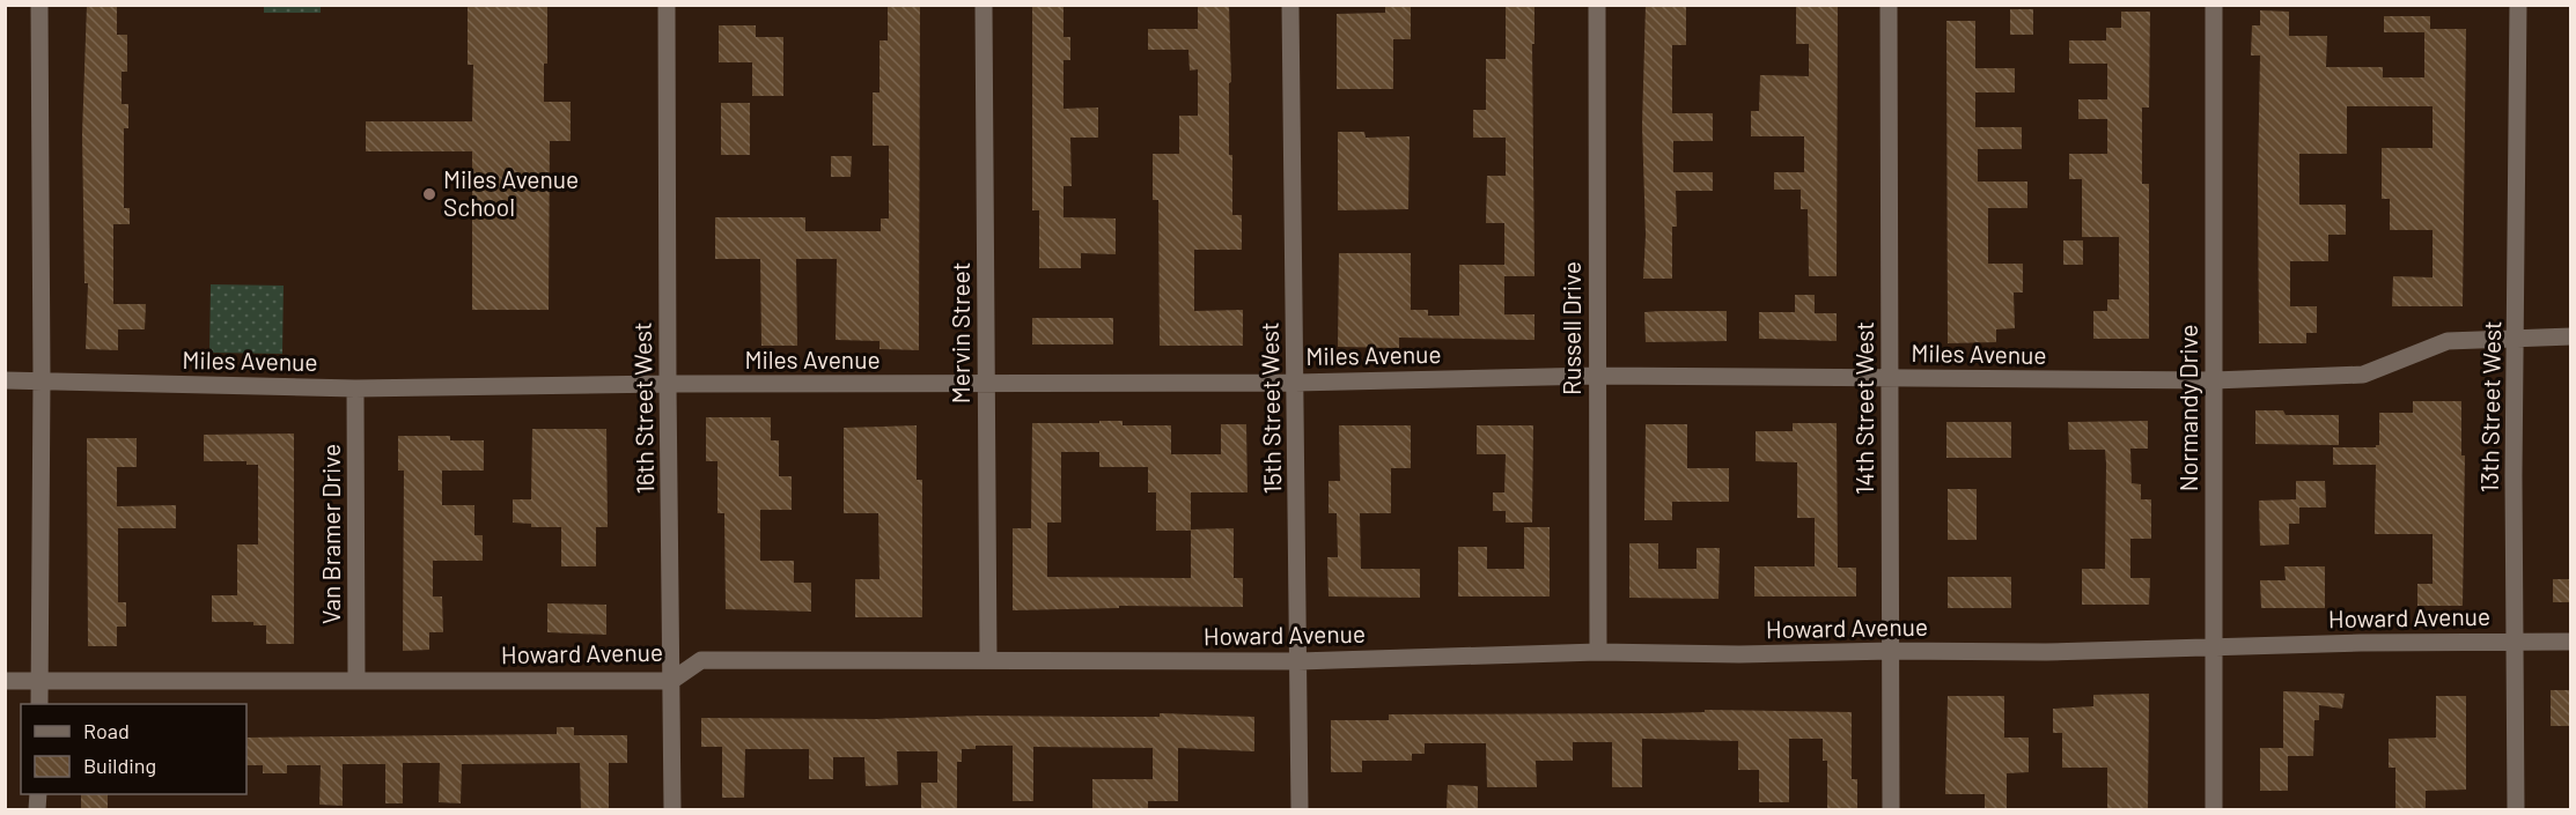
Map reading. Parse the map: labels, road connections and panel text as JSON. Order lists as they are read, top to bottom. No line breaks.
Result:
{"streets":{"street":["Russell Drive","Mervin Street","Miles Avenue","13th Street West","16th Street West","15th Street West","14th Street West","Normandy Drive","Van Bramer Drive","Howard Avenue"]},"crossings":[["Russell Drive","Miles Avenue"],["Russell Drive","Howard Avenue"],["Mervin Street","Miles Avenue"],["Mervin Street","Howard Avenue"],["Miles Avenue","13th Street West"],["Miles Avenue","16th Street West"],["Miles Avenue","15th Street West"],["Miles Avenue","14th Street West"],["Miles Avenue","Normandy Drive"],["Miles Avenue","Van Bramer Drive"],["13th Street West","Howard Avenue"],["16th Street West","Howard Avenue"],["15th Street West","Howard Avenue"],["14th Street West","Howard Avenue"],["Normandy Drive","Howard Avenue"],["Van Bramer Drive","Howard Avenue"]],"places":["Miles Avenue School"],"legend":["Road","Building"]}
